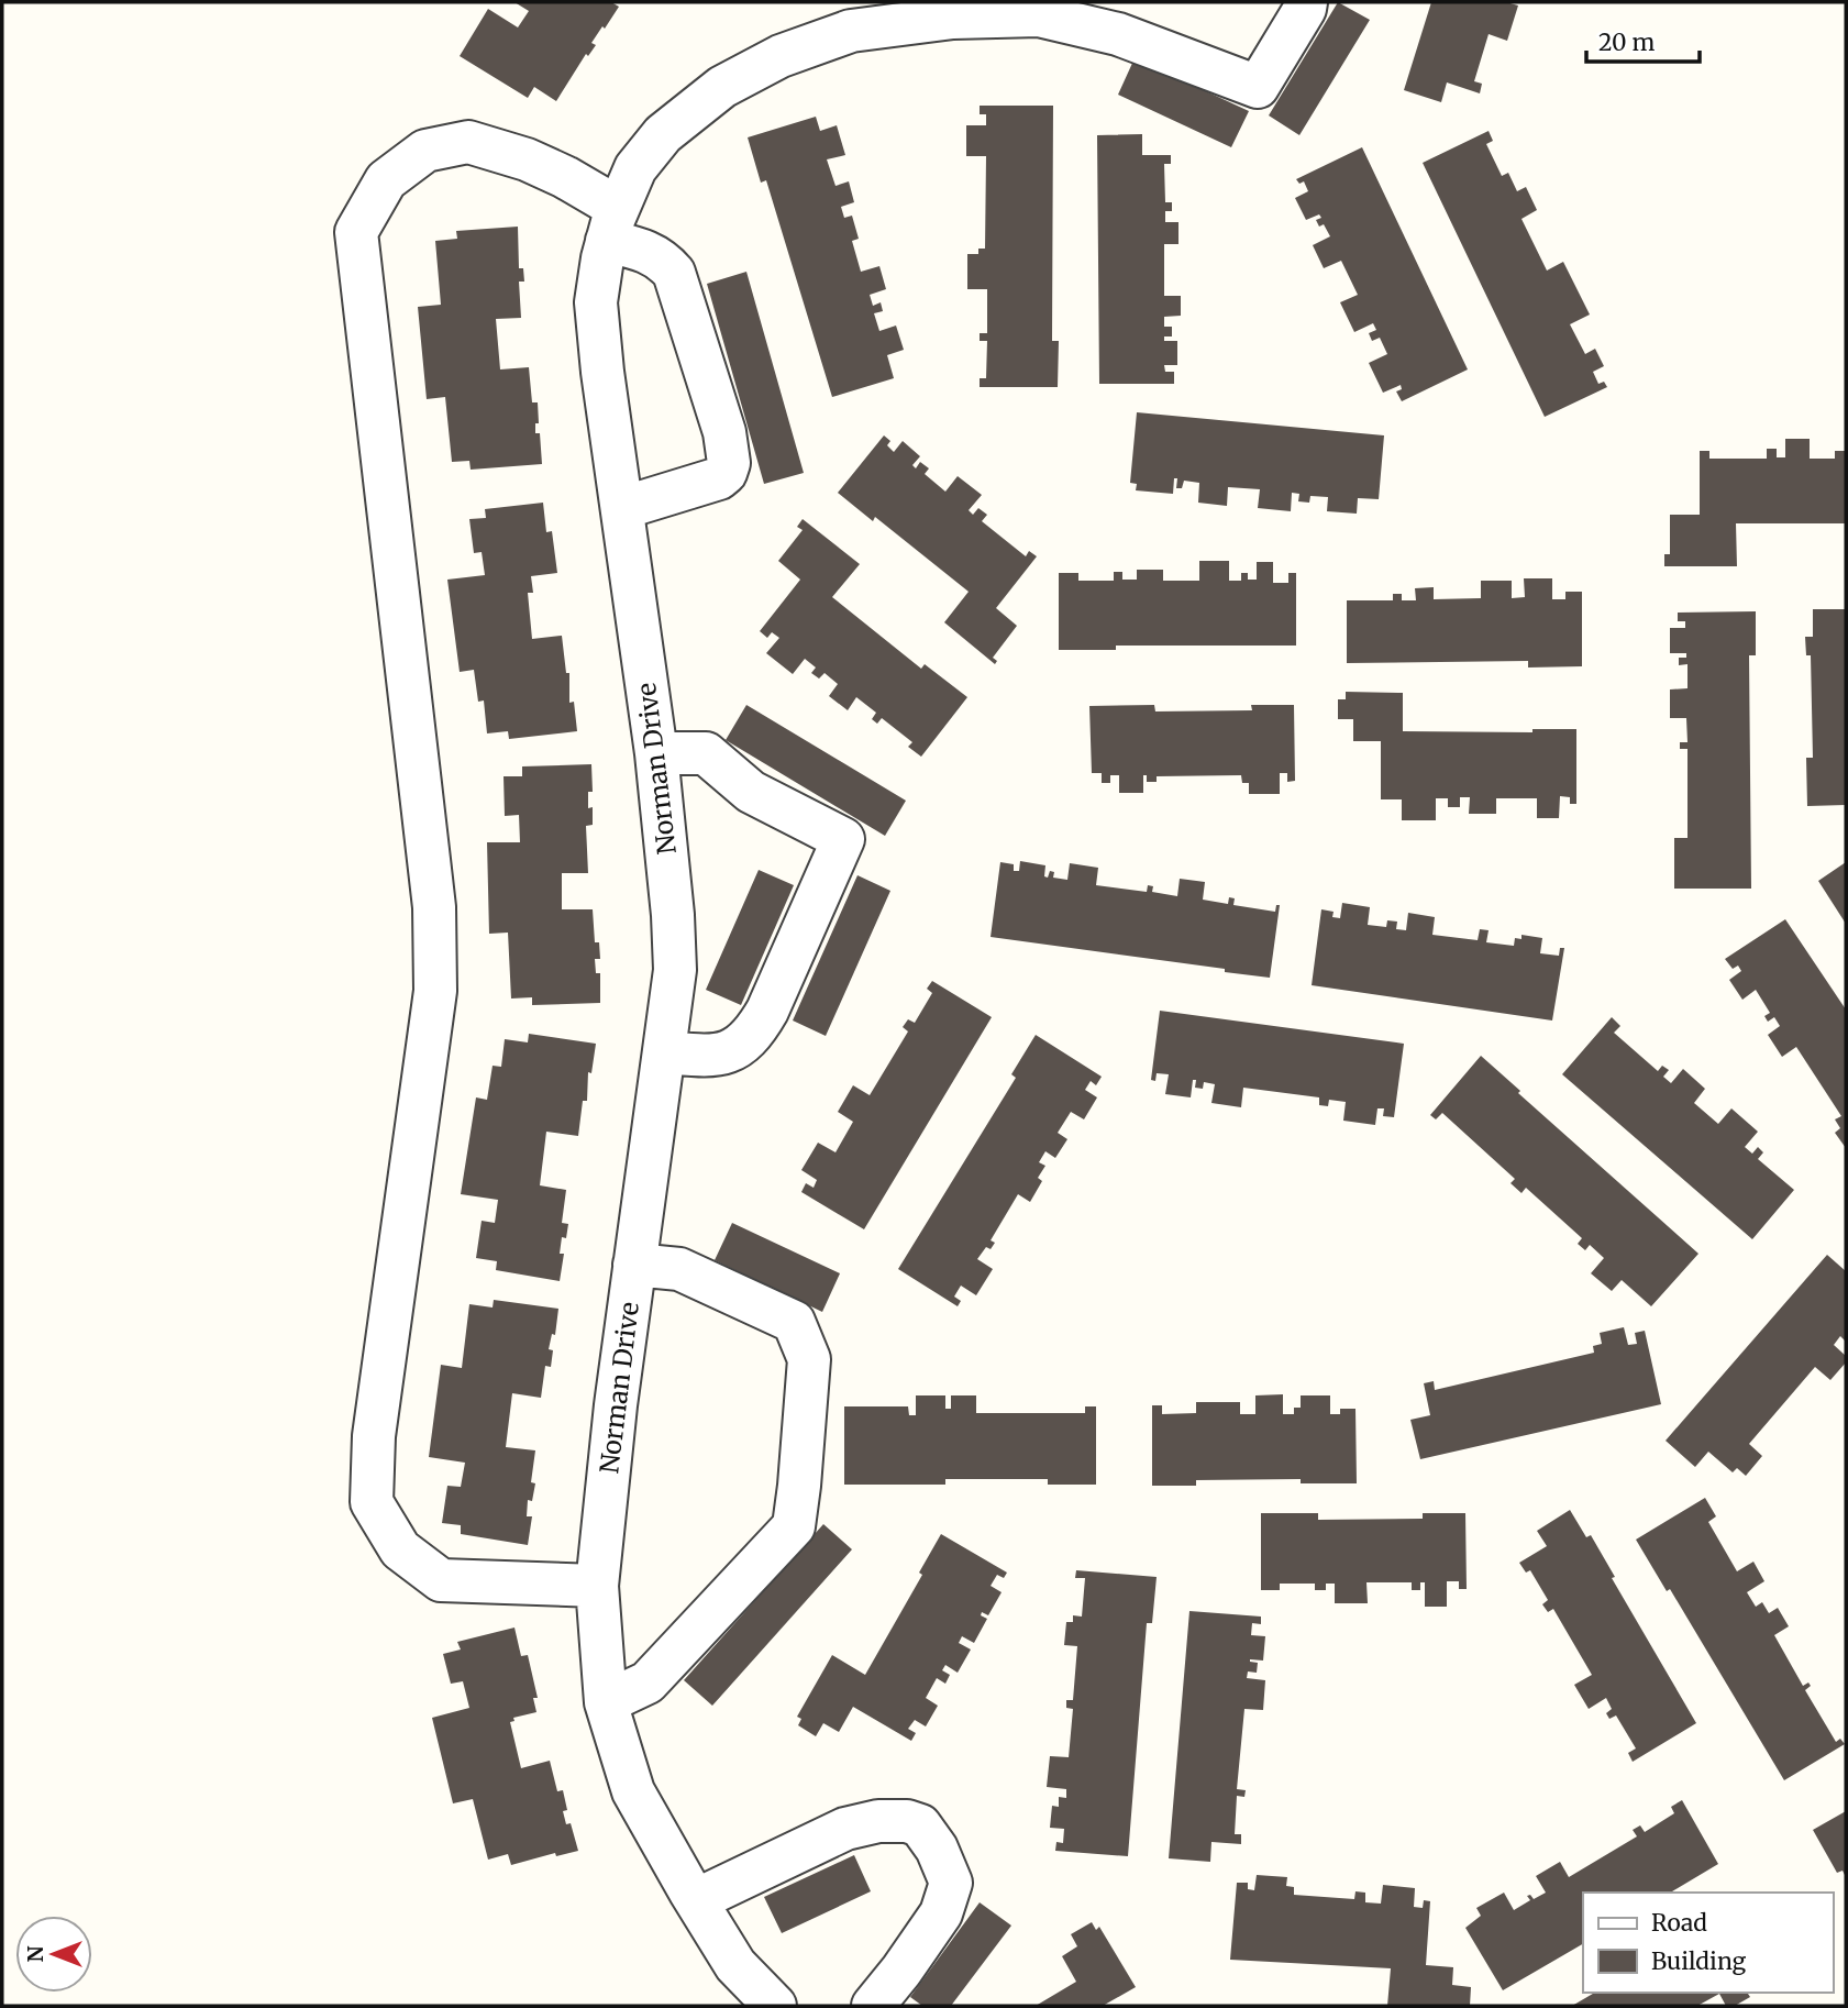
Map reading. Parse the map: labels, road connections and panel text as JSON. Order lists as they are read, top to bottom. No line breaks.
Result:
{"streets":{"street":["Norman Drive"]},"legend":["Road","Building"],"scale_bar":"20 m","north":"left"}
